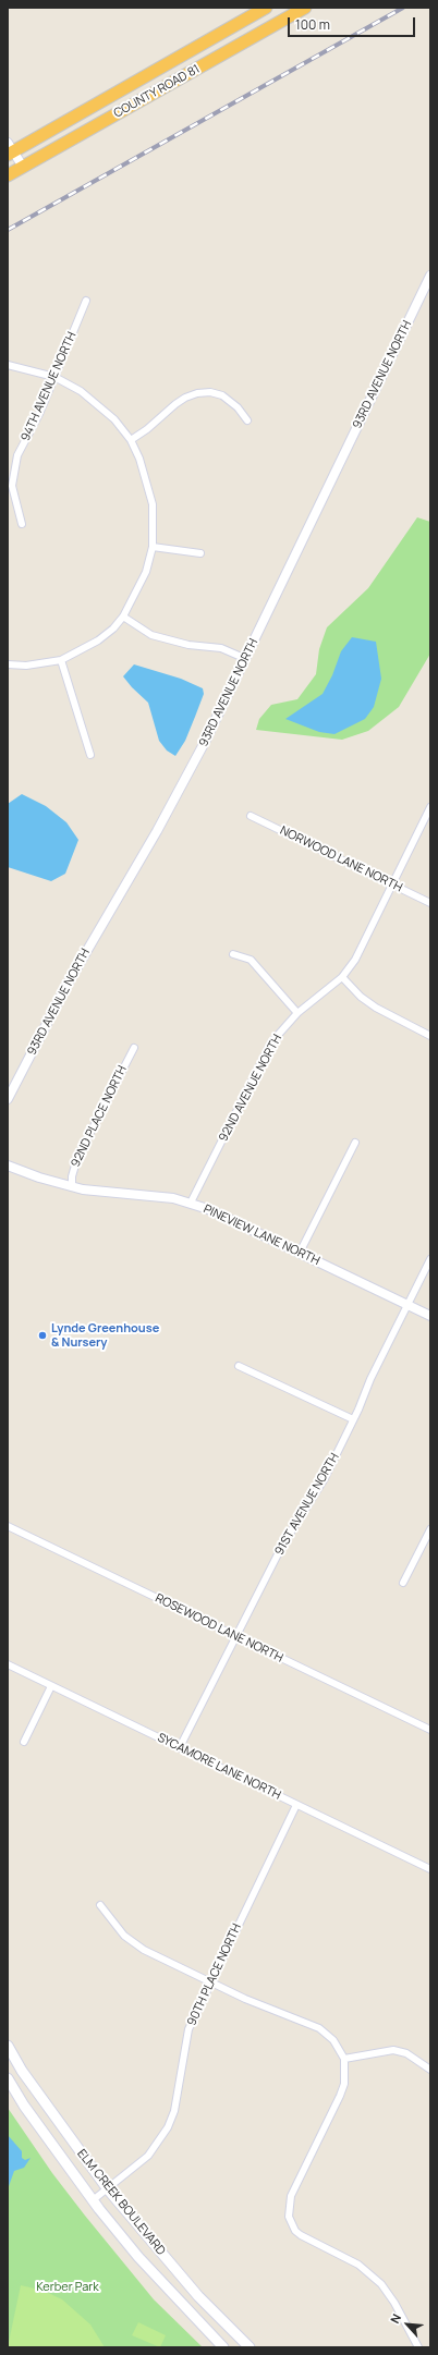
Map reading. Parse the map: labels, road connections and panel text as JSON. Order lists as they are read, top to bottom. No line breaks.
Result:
{"streets":{"highway":["COUNTY ROAD 81"],"main road":["ELM CREEK BOULEVARD"],"street":["93RD AVENUE NORTH","94TH AVENUE NORTH","NORWOOD LANE NORTH","92ND AVENUE NORTH","92ND PLACE NORTH","PINEVIEW LANE NORTH","91ST AVENUE NORTH","ROSEWOOD LANE NORTH","SYCAMORE LANE NORTH","90TH PLACE NORTH"]},"crossings":[["NORWOOD LANE NORTH","92ND AVENUE NORTH"],["92ND AVENUE NORTH","PINEVIEW LANE NORTH"],["92ND PLACE NORTH","PINEVIEW LANE NORTH"],["PINEVIEW LANE NORTH","91ST AVENUE NORTH"],["91ST AVENUE NORTH","ROSEWOOD LANE NORTH"],["91ST AVENUE NORTH","SYCAMORE LANE NORTH"],["SYCAMORE LANE NORTH","90TH PLACE NORTH"],["90TH PLACE NORTH","ELM CREEK BOULEVARD"]],"parks":["Kerber Park"],"places":["Lynde Greenhouse & Nursery"],"scale_bar":"100 m","north":"top left"}
